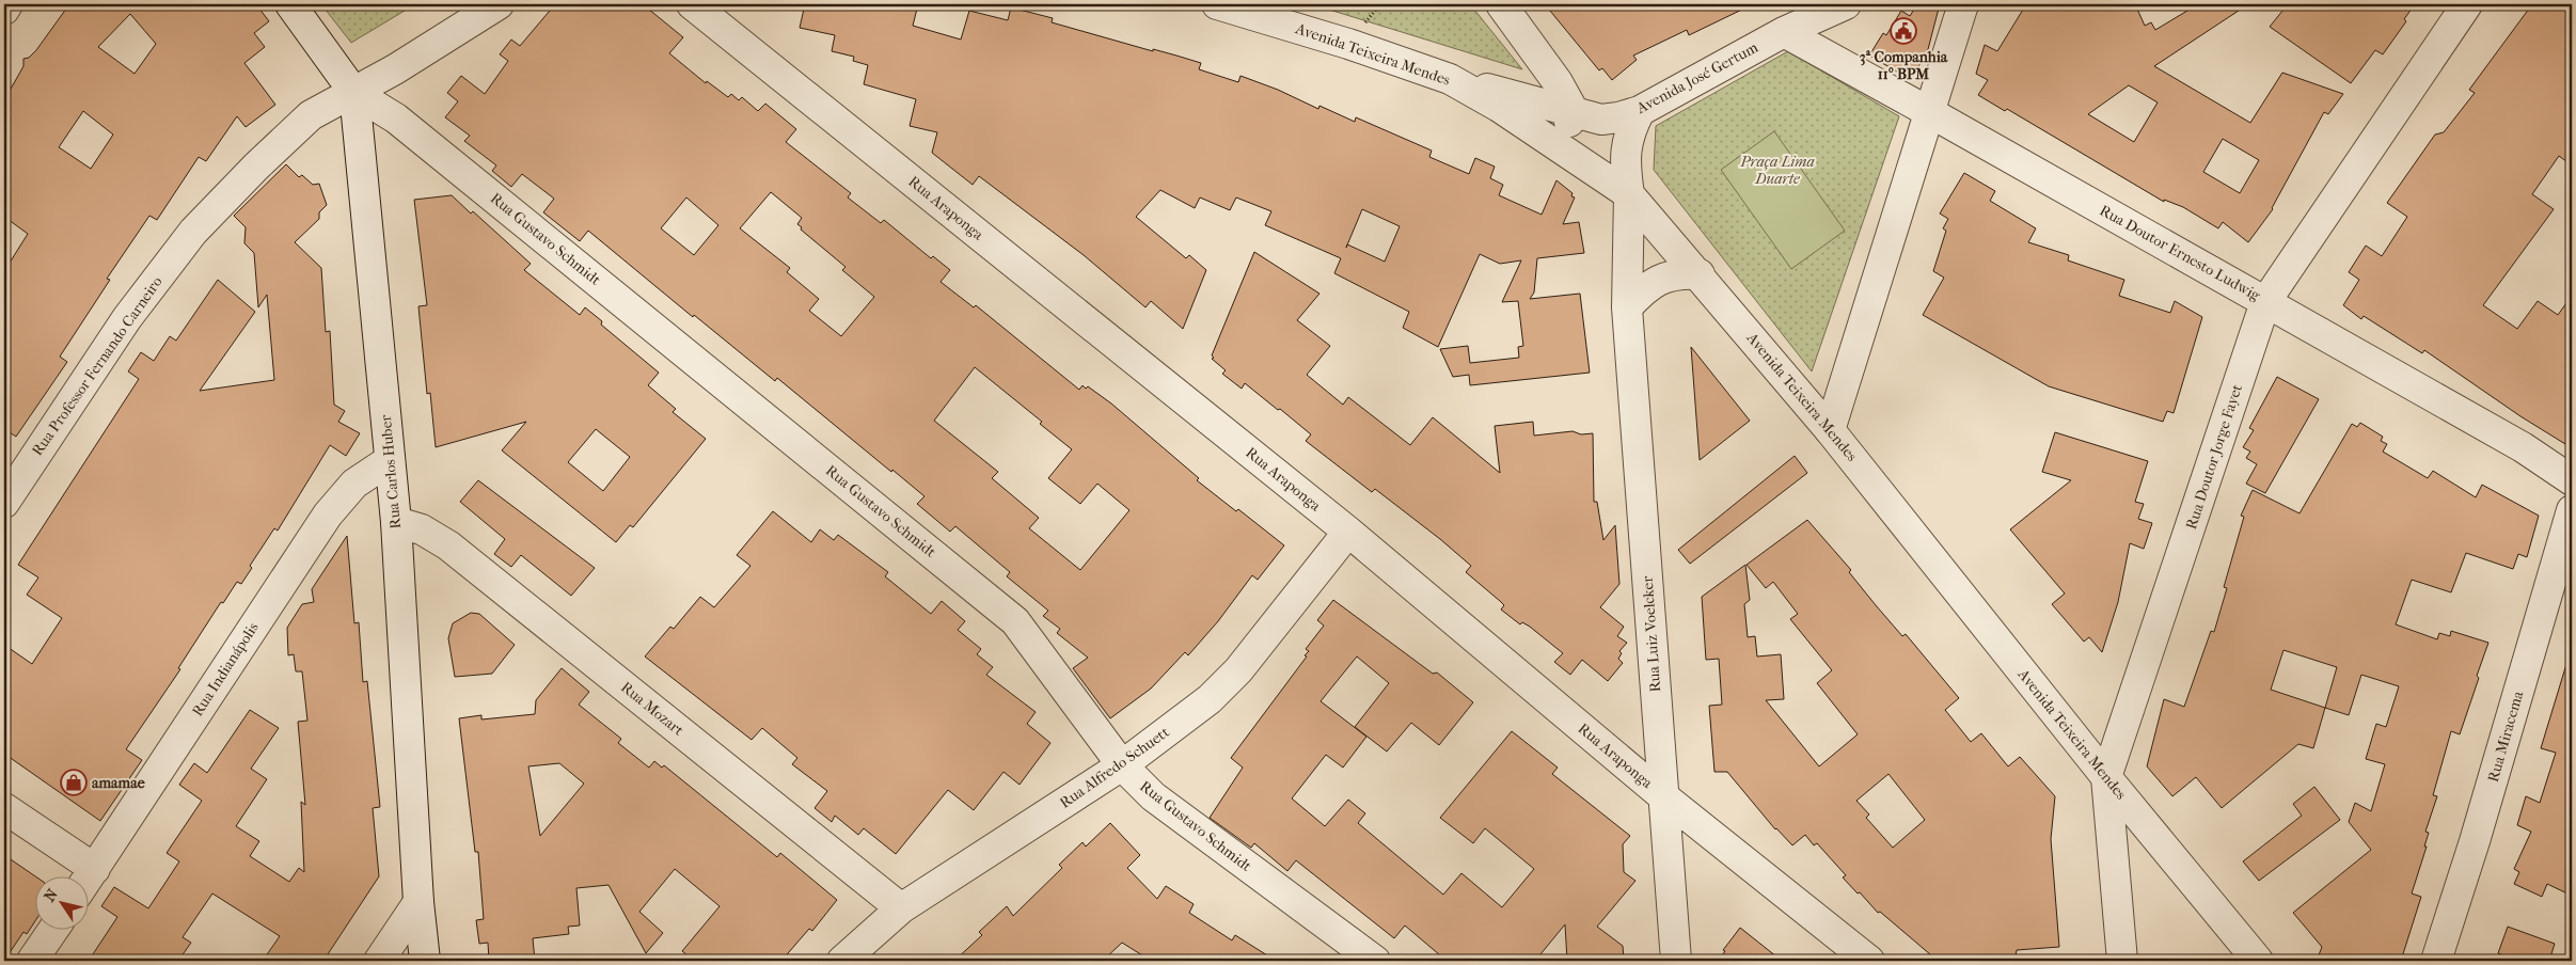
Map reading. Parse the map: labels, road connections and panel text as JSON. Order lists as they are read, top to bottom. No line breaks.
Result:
{"streets":{"street":["Avenida Teixeira Mendes","Avenida José Gertum","Rua Araponga","Rua Gustavo Schmidt","Rua Doutor Ernesto Ludwig","Rua Professor Fernando Carneiro","Rua Doutor Jorge Fayet","Rua Carlos Huber","Rua Luiz Voelcker","Rua Indianápolis","Rua Mozart","Rua Miracema","Rua Alfredo Schuett"]},"crossings":[["Avenida Teixeira Mendes","Avenida José Gertum"],["Avenida Teixeira Mendes","Rua Doutor Jorge Fayet"],["Avenida Teixeira Mendes","Rua Luiz Voelcker"],["Avenida José Gertum","Rua Doutor Ernesto Ludwig"],["Avenida José Gertum","Rua Luiz Voelcker"],["Rua Araponga","Rua Luiz Voelcker"],["Rua Araponga","Rua Alfredo Schuett"],["Rua Gustavo Schmidt","Rua Professor Fernando Carneiro"],["Rua Gustavo Schmidt","Rua Carlos Huber"],["Rua Gustavo Schmidt","Rua Alfredo Schuett"],["Rua Doutor Ernesto Ludwig","Rua Doutor Jorge Fayet"],["Rua Professor Fernando Carneiro","Rua Carlos Huber"],["Rua Carlos Huber","Rua Indianápolis"],["Rua Carlos Huber","Rua Mozart"],["Rua Mozart","Rua Alfredo Schuett"]],"parks":["Praça Lima Duarte"],"places":{"public building":["3ª Companhia 11º BPM"],"shop":["amamae"]},"north":"top left"}
